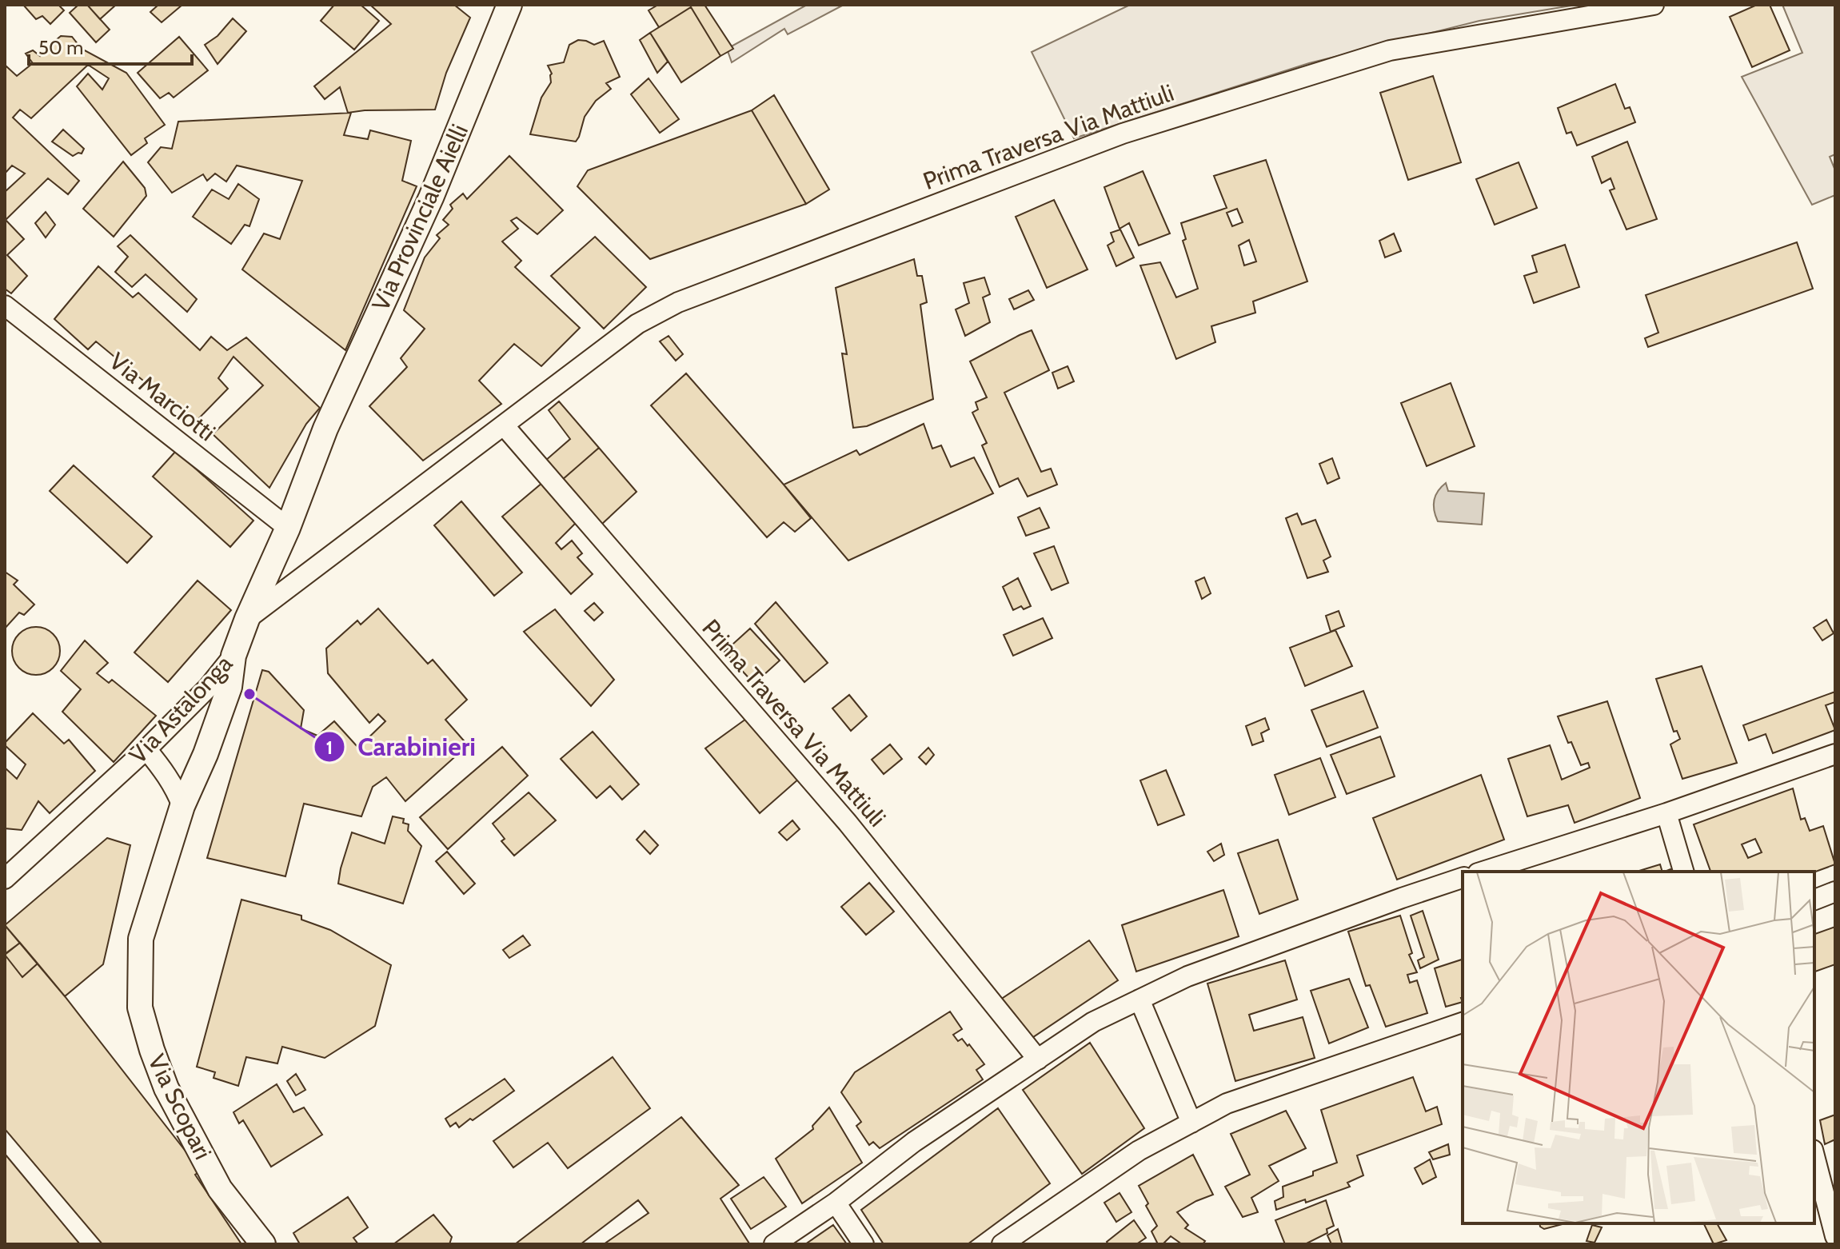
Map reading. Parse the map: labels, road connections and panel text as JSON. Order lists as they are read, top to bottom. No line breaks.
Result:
{"streets":{"street":["Prima Traversa Via Mattiuli","Via Provinciale Aielli","Via Marciotti","Via Astalonga","Via Scopari"]},"crossings":[["Prima Traversa Via Mattiuli","Via Astalonga"],["Via Provinciale Aielli","Via Astalonga"],["Via Marciotti","Via Astalonga"],["Via Astalonga","Via Scopari"]],"places":["Carabinieri"],"scale_bar":"50 m"}
